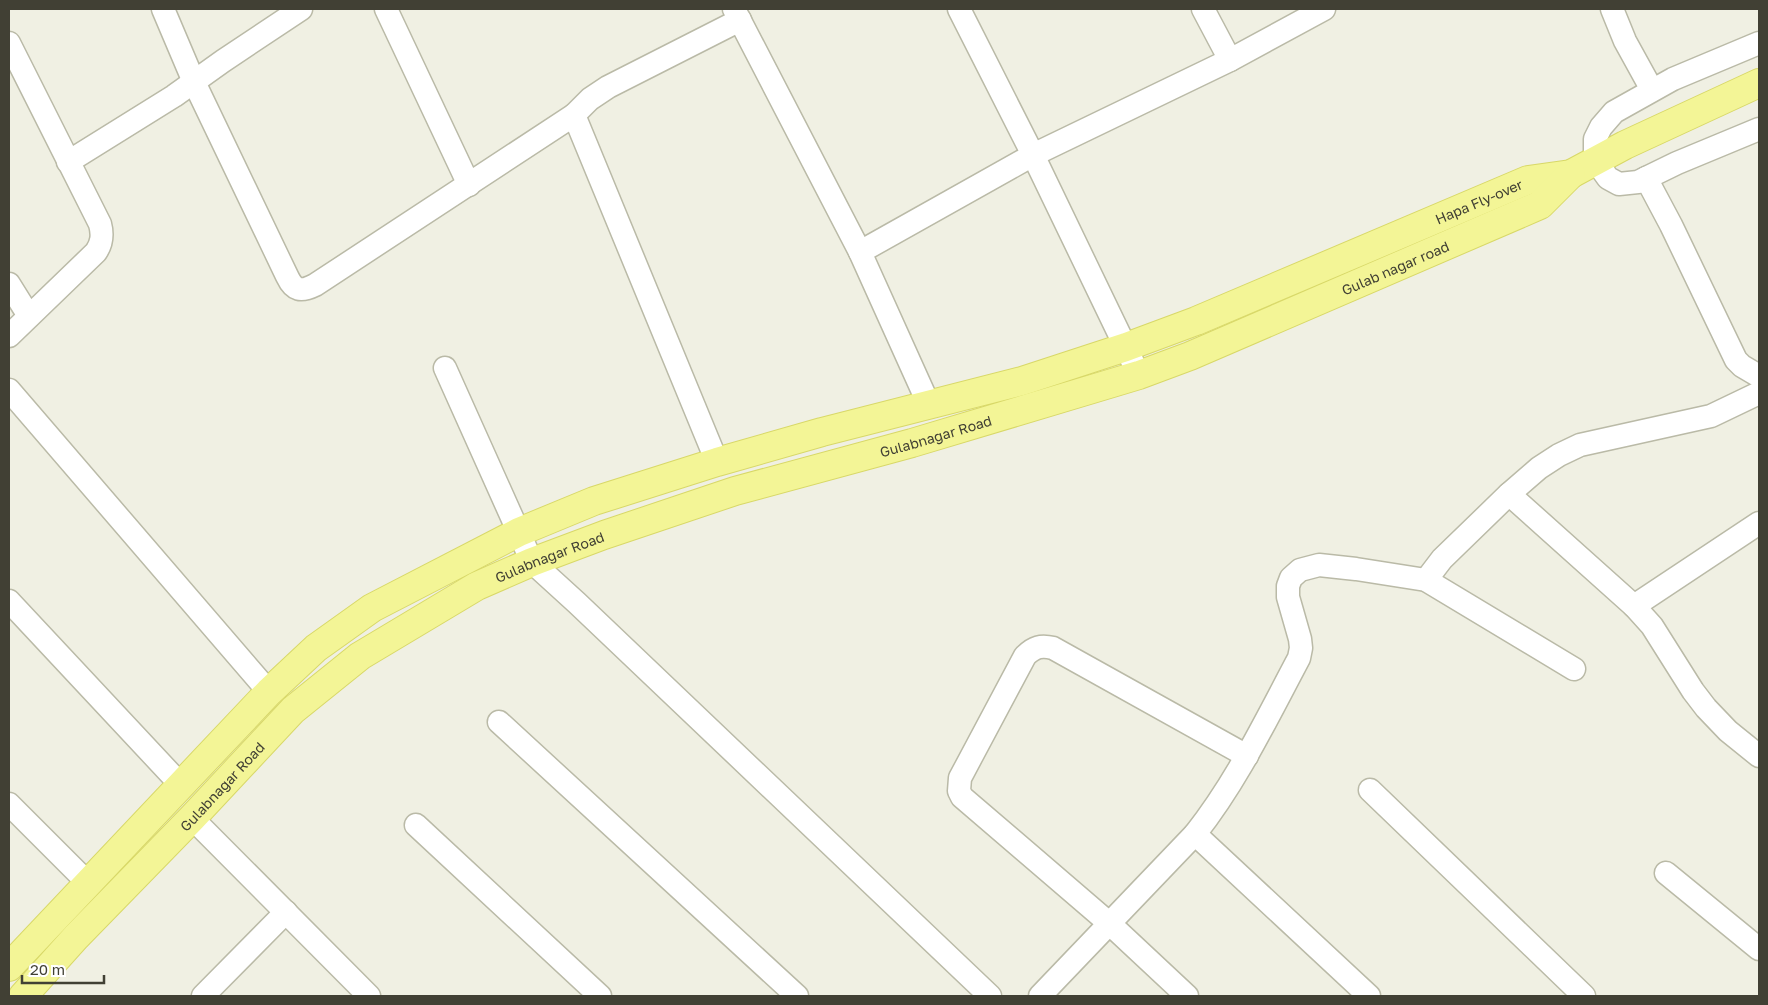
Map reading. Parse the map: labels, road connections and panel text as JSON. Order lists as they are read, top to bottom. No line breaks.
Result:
{"streets":{"main road":["Hapa Fly-over","Gulab nagar road","Gulabnagar Road"]},"crossings":[["Hapa Fly-over","Gulab nagar road"],["Hapa Fly-over","Gulabnagar Road"],["Gulab nagar road","Gulabnagar Road"]],"scale_bar":"20 m"}
